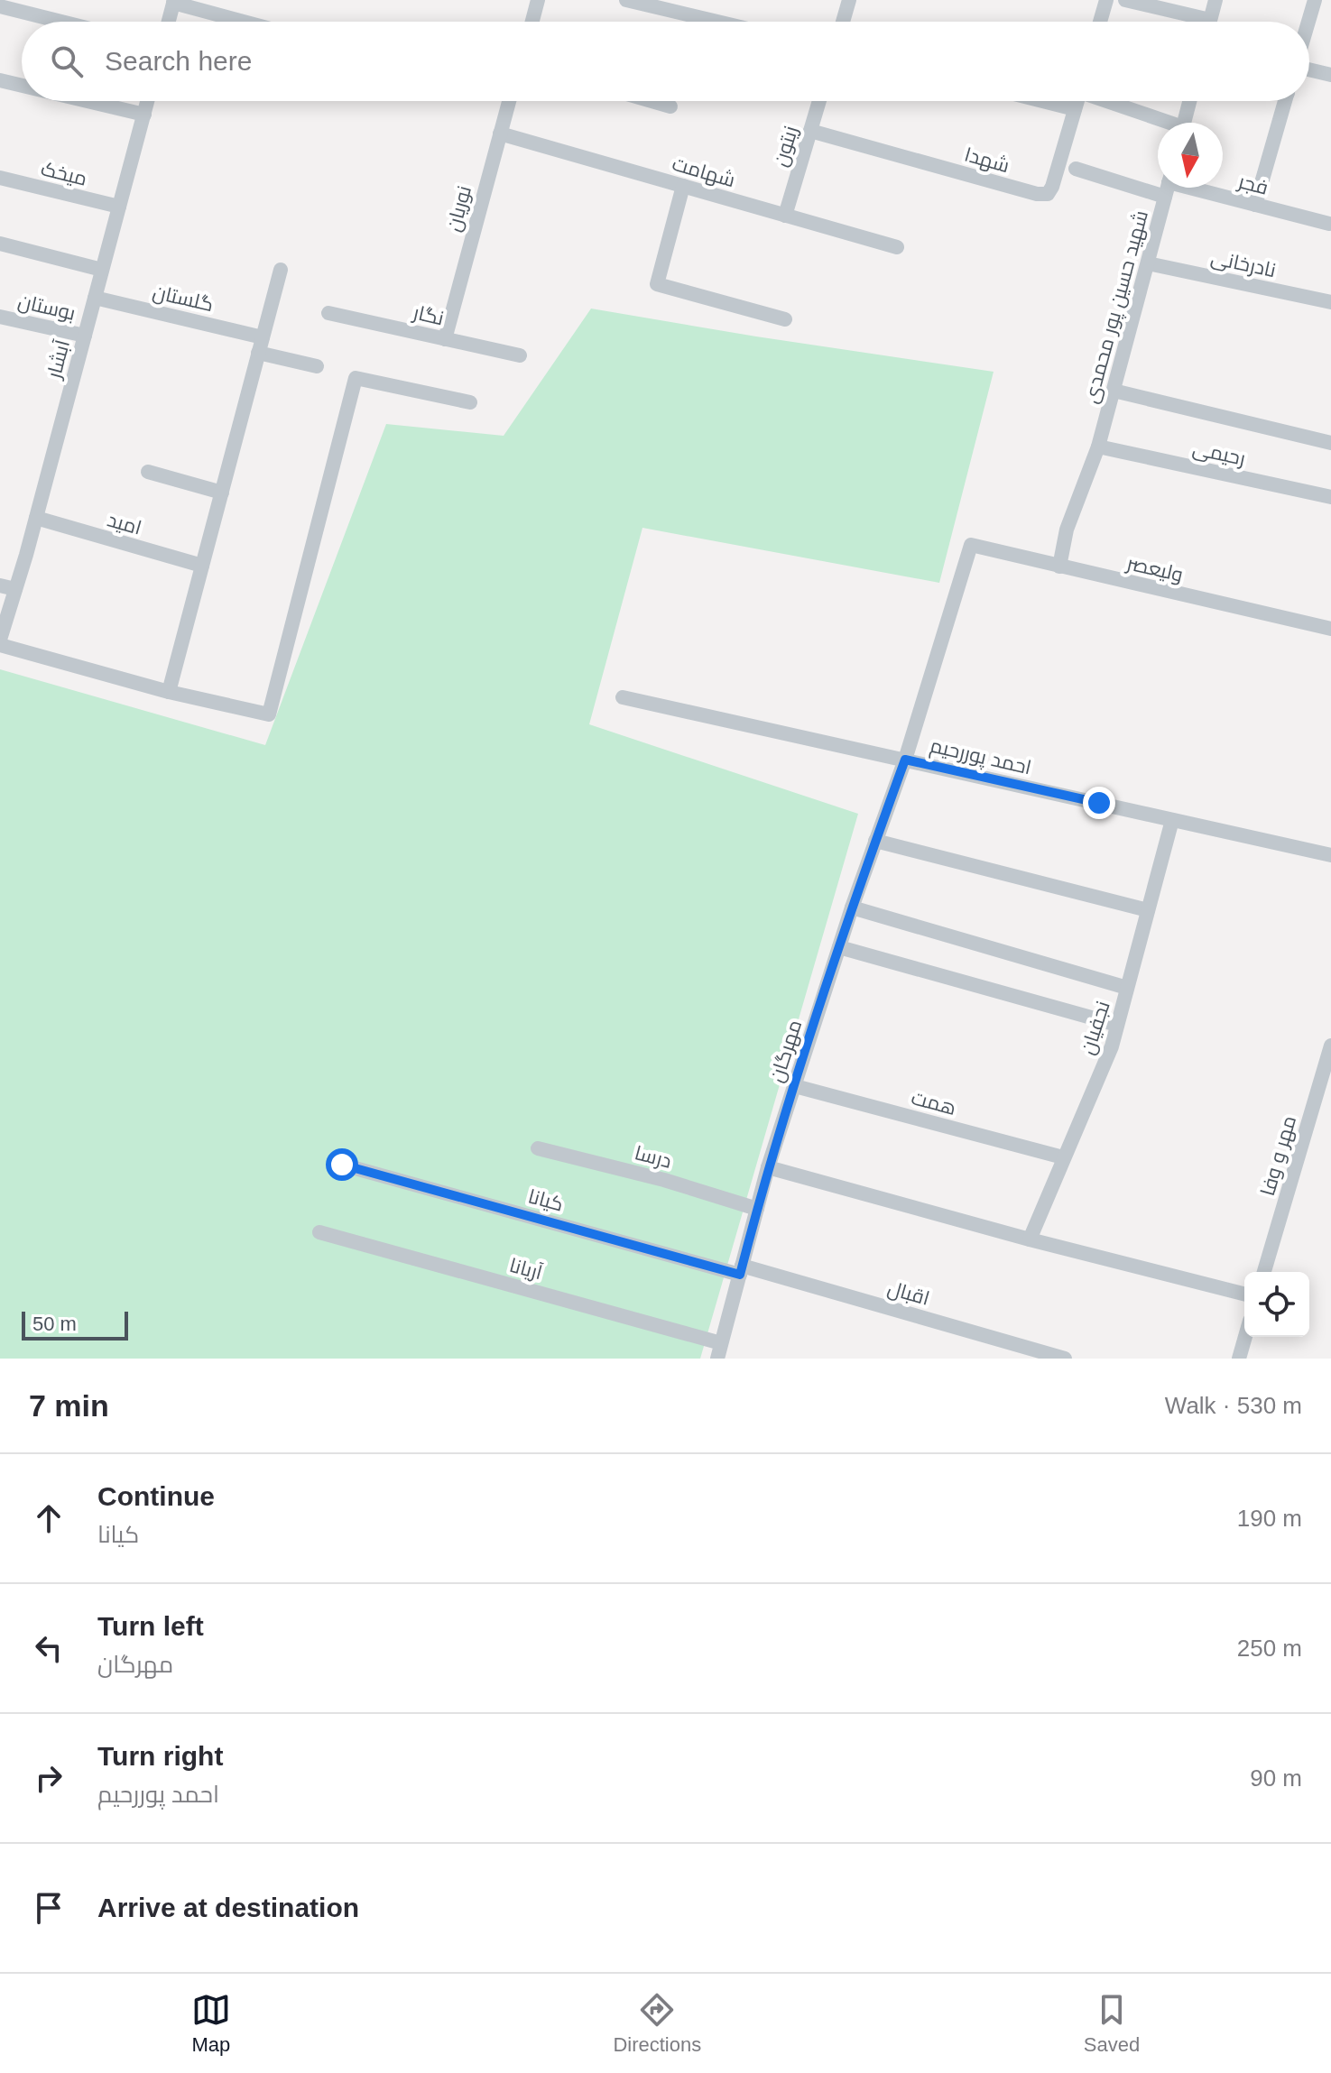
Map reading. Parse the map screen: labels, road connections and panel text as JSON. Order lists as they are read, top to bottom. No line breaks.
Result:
{"streets":{"street":["زیتون","شهدا","شهامت","میخک","فجر","نوریان","نادرخانی","گلستان","بوستان","شهید حسین پور محمدی","نگار","آبشار","رحیمی","امید","ولیعصر","احمد پوررحیم","نجفیان","مهرگان","همت","مهر و وفا","درسا","کیانا","آریانا","اقبال"]},"crossings":[["زیتون","شهدا"],["زیتون","شهامت"],["شهامت","نوریان"],["میخک","آبشار"],["نوریان","نگار"],["نادرخانی","شهید حسین پور محمدی"],["گلستان","آبشار"],["بوستان","آبشار"],["شهید حسین پور محمدی","رحیمی"],["شهید حسین پور محمدی","ولیعصر"],["آبشار","امید"],["ولیعصر","مهرگان"],["احمد پوررحیم","نجفیان"],["احمد پوررحیم","مهرگان"],["نجفیان","همت"],["مهرگان","همت"],["مهرگان","درسا"],["مهرگان","کیانا"],["مهرگان","آریانا"],["مهرگان","اقبال"],["کیانا","اقبال"]],"scale_bar":"50 m","north":"bottom","page":{"search":"Search here","scale":"50 m","heading":["7 min","Walk · 530 m"],"list":[["Continue","کیانا","190 m"],["Turn left","مهرگان","250 m"],["Turn right","احمد پوررحیم","90 m"],"Arrive at destination"],"nav":["Map","Directions","Saved"]}}
